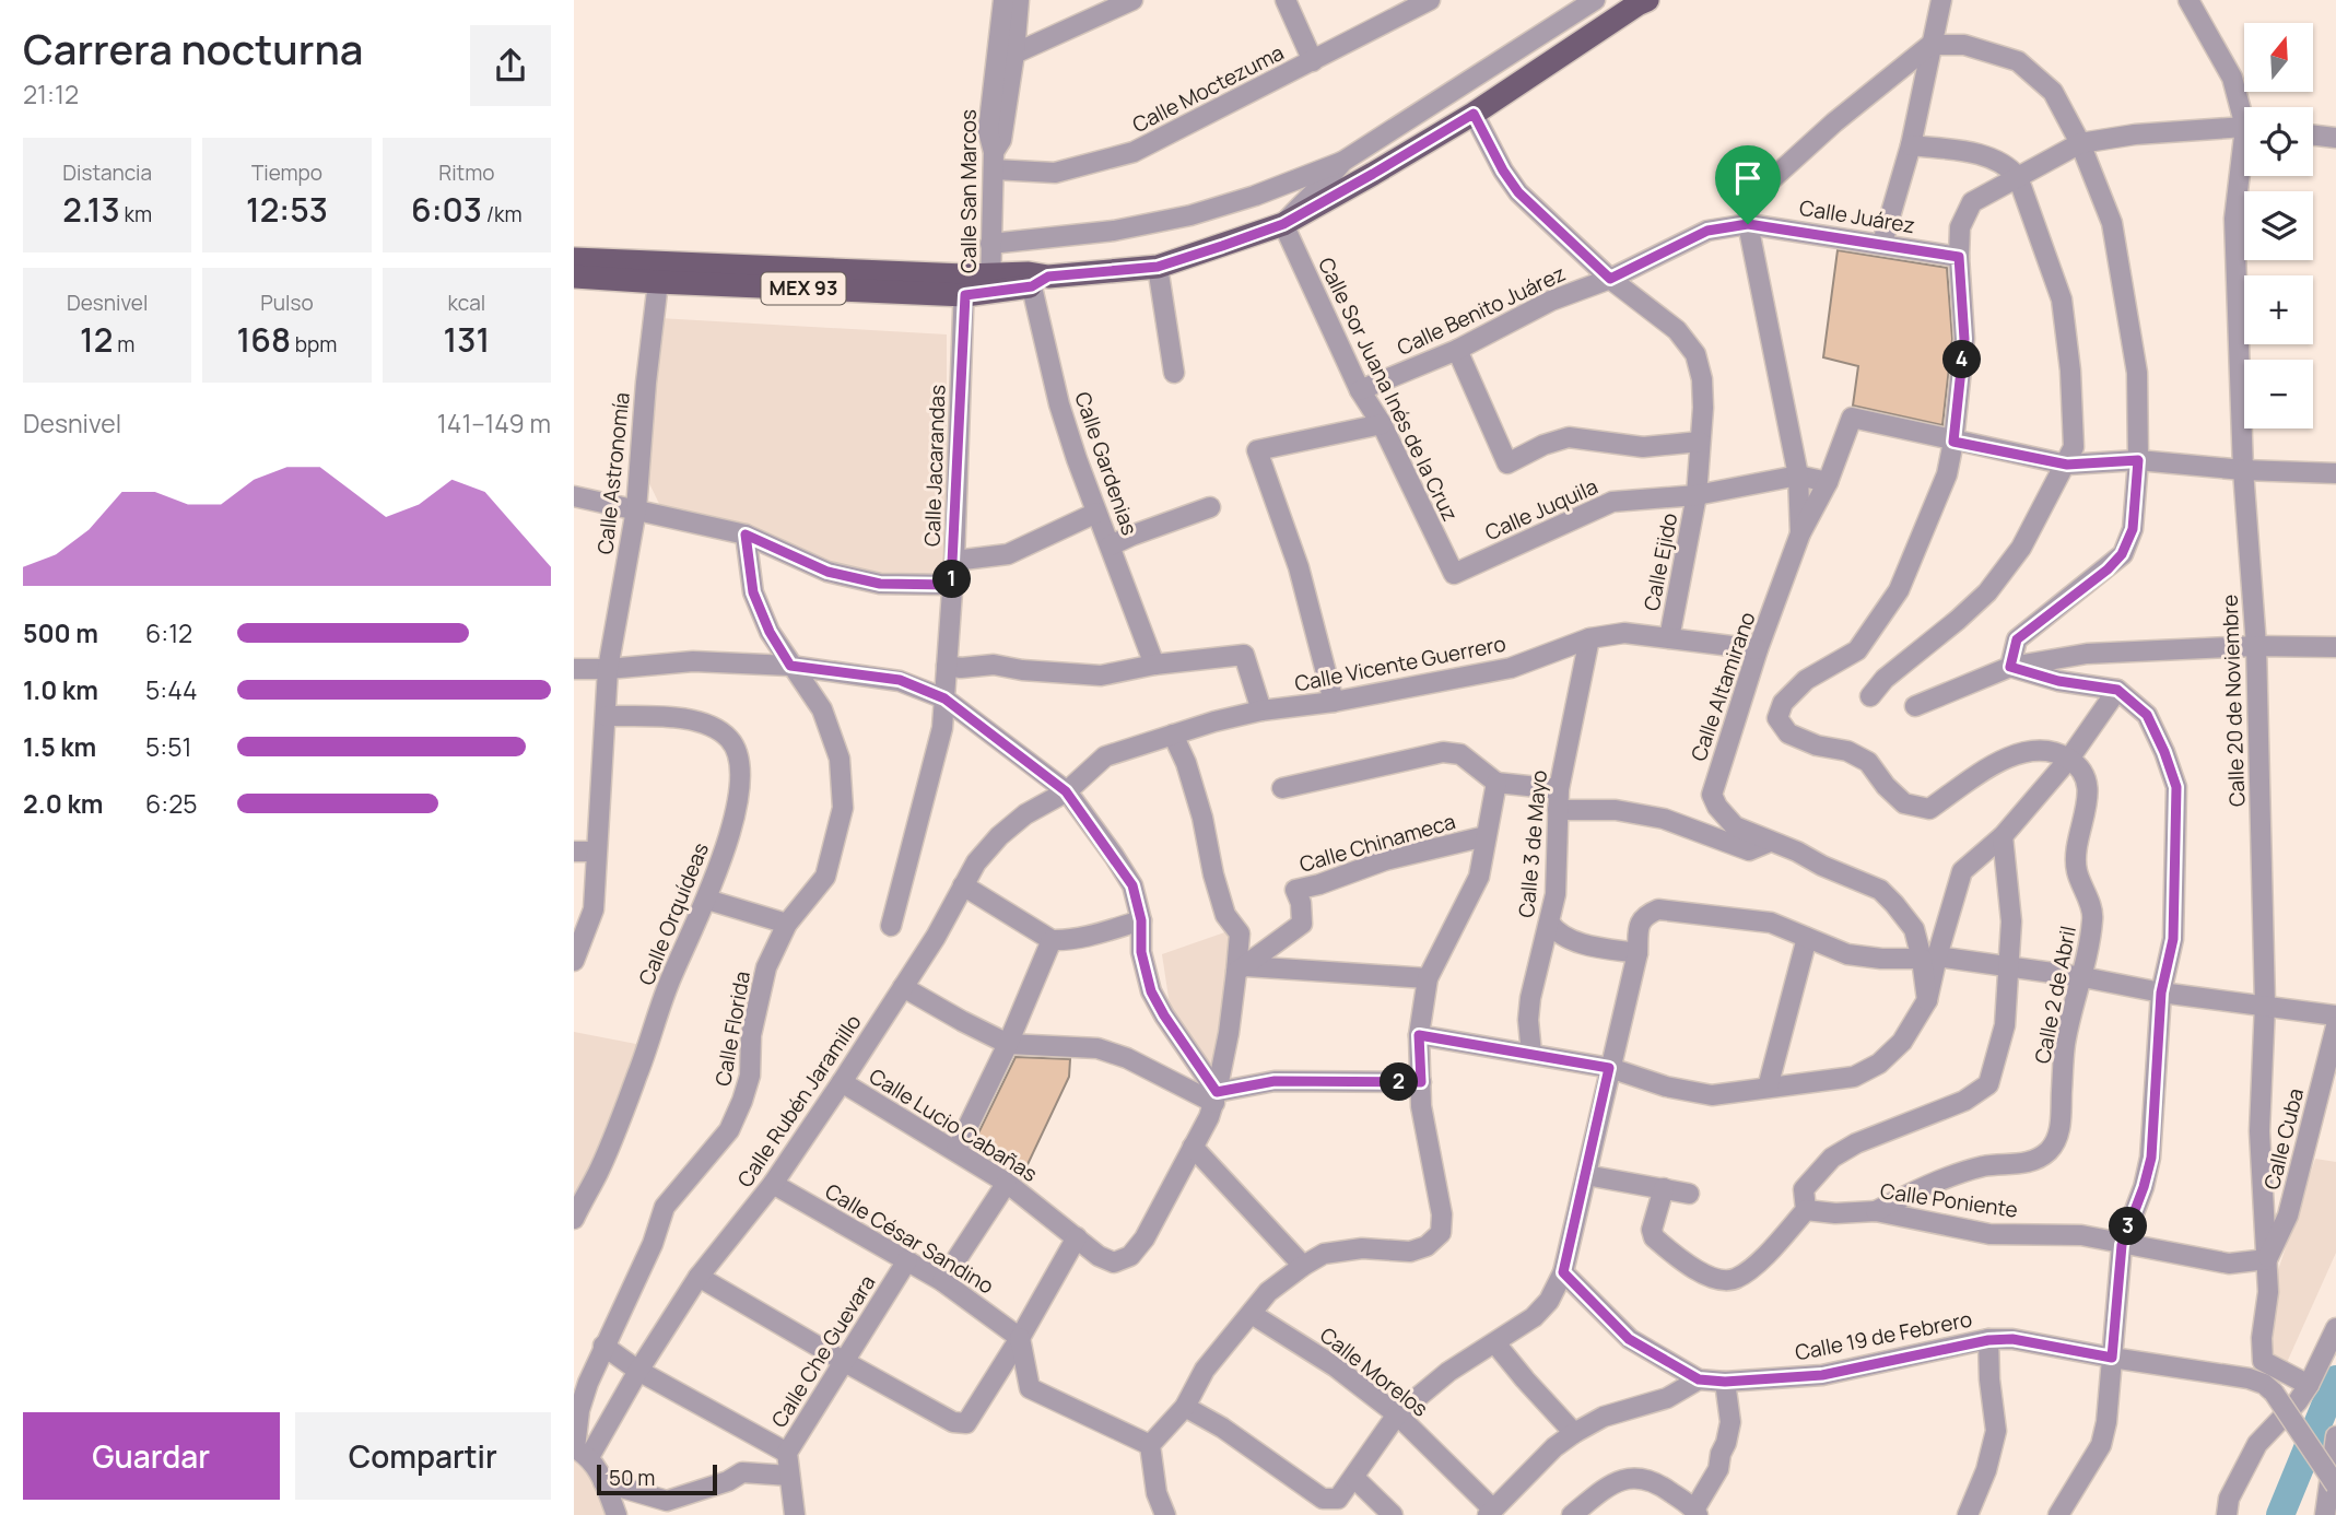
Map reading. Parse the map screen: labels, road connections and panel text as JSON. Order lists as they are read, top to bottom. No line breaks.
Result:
{"streets":{"main road":["MEX 93"],"street":["Calle Moctezuma","Calle San Marcos","Calle Juárez","Calle Benito Juárez","Calle Sor Juana Inés de la Cruz","Calle Gardenias","Calle Jacarandas","Calle Astronomía","Calle Juquila","Calle Ejido","Calle Vicente Guerrero","Calle Altamirano","Calle 20 de Noviembre","Calle Chinameca","Calle 3 de Mayo","Calle Orquídeas","Calle 2 de Abril","Calle Florida","Calle Rubén Jaramillo","Calle Lucio Cabañas","Calle Cuba","Calle Poniente","Calle César Sandino","Calle 19 de Febrero","Calle Che Guevara","Calle Morelos"]},"crossings":[["Calle Moctezuma","Calle San Marcos"],["Calle San Marcos","MEX 93"],["Calle Juárez","Calle Benito Juárez"],["MEX 93","Calle Sor Juana Inés de la Cruz"],["MEX 93","Calle Gardenias"],["MEX 93","Calle Jacarandas"],["MEX 93","Calle Astronomía"],["MEX 93","Calle Ejido"],["Calle Benito Juárez","Calle Sor Juana Inés de la Cruz"],["Calle Benito Juárez","Calle Ejido"],["Calle Sor Juana Inés de la Cruz","Calle Juquila"],["Calle Astronomía","Calle Orquídeas"],["Calle Juquila","Calle Ejido"],["Calle Ejido","Calle Vicente Guerrero"],["Calle Vicente Guerrero","Calle Altamirano"],["Calle Vicente Guerrero","Calle 3 de Mayo"],["Calle Vicente Guerrero","Calle Rubén Jaramillo"],["Calle Vicente Guerrero","Calle Lucio Cabañas"],["Calle 20 de Noviembre","Calle Cuba"],["Calle 20 de Noviembre","Calle Poniente"],["Calle Chinameca","Calle Lucio Cabañas"],["Calle 2 de Abril","Calle Poniente"],["Calle Florida","Calle Rubén Jaramillo"],["Calle Rubén Jaramillo","Calle Lucio Cabañas"],["Calle Rubén Jaramillo","Calle César Sandino"],["Calle Cuba","Calle Poniente"],["Calle César Sandino","Calle Che Guevara"]],"scale_bar":"50 m","north":"top","page":{"heading":["Carrera nocturna","21:12"],"map_buttons":["+","−"],"stats":[["Distancia","2.13 km"],["Tiempo","12:53"],["Ritmo","6:03 /km"],["Desnivel","12 m"],["Pulso","168 bpm"],["kcal","131"]],"pins":["4","1","2","3"],"chart":["Desnivel","141–149 m"],"list":[{"name":"500 m","note":"6:12"},{"name":"1.0 km","note":"5:44"},{"name":"1.5 km","note":"5:51"},{"name":"2.0 km","note":"6:25"}],"buttons":["Guardar","Compartir"],"scale":"50 m"}}
